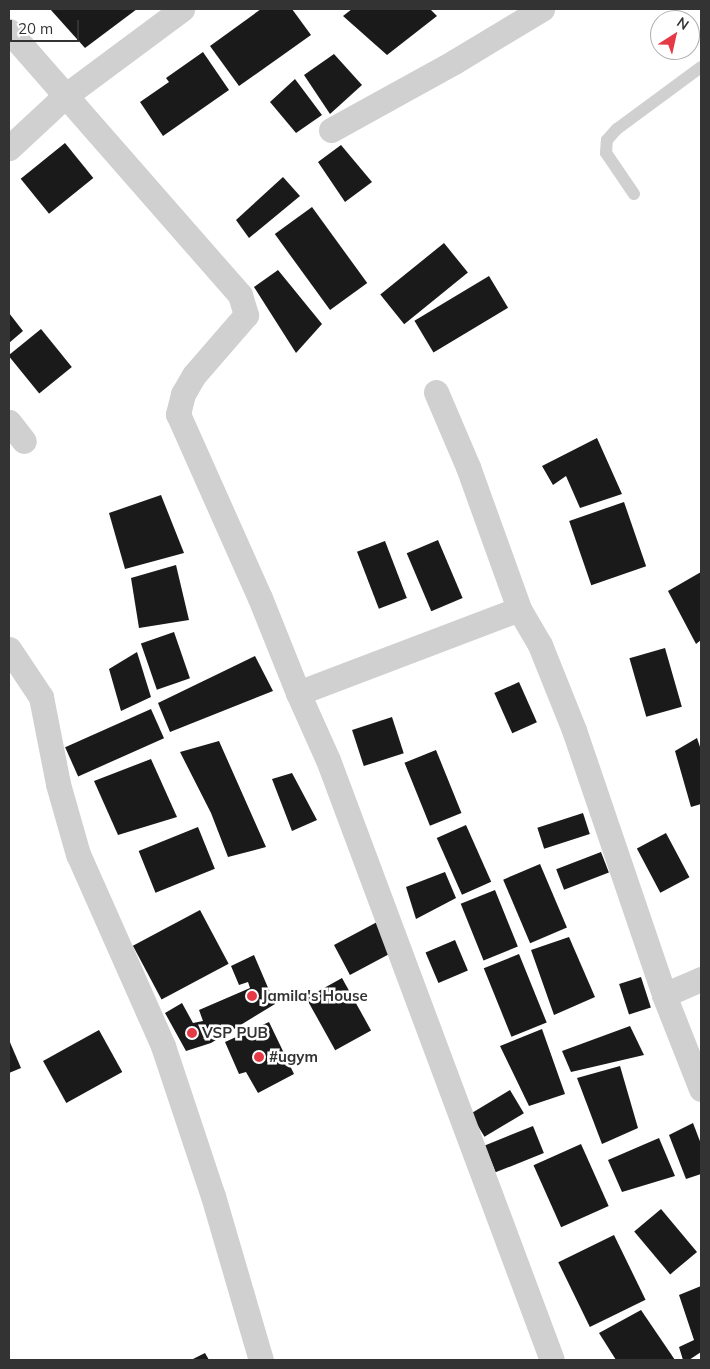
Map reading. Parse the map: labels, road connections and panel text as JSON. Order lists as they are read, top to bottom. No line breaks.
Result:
{"places":["Jamila's House","VSP PUB","#ugym"],"scale_bar":"20 m","north":"top right"}
